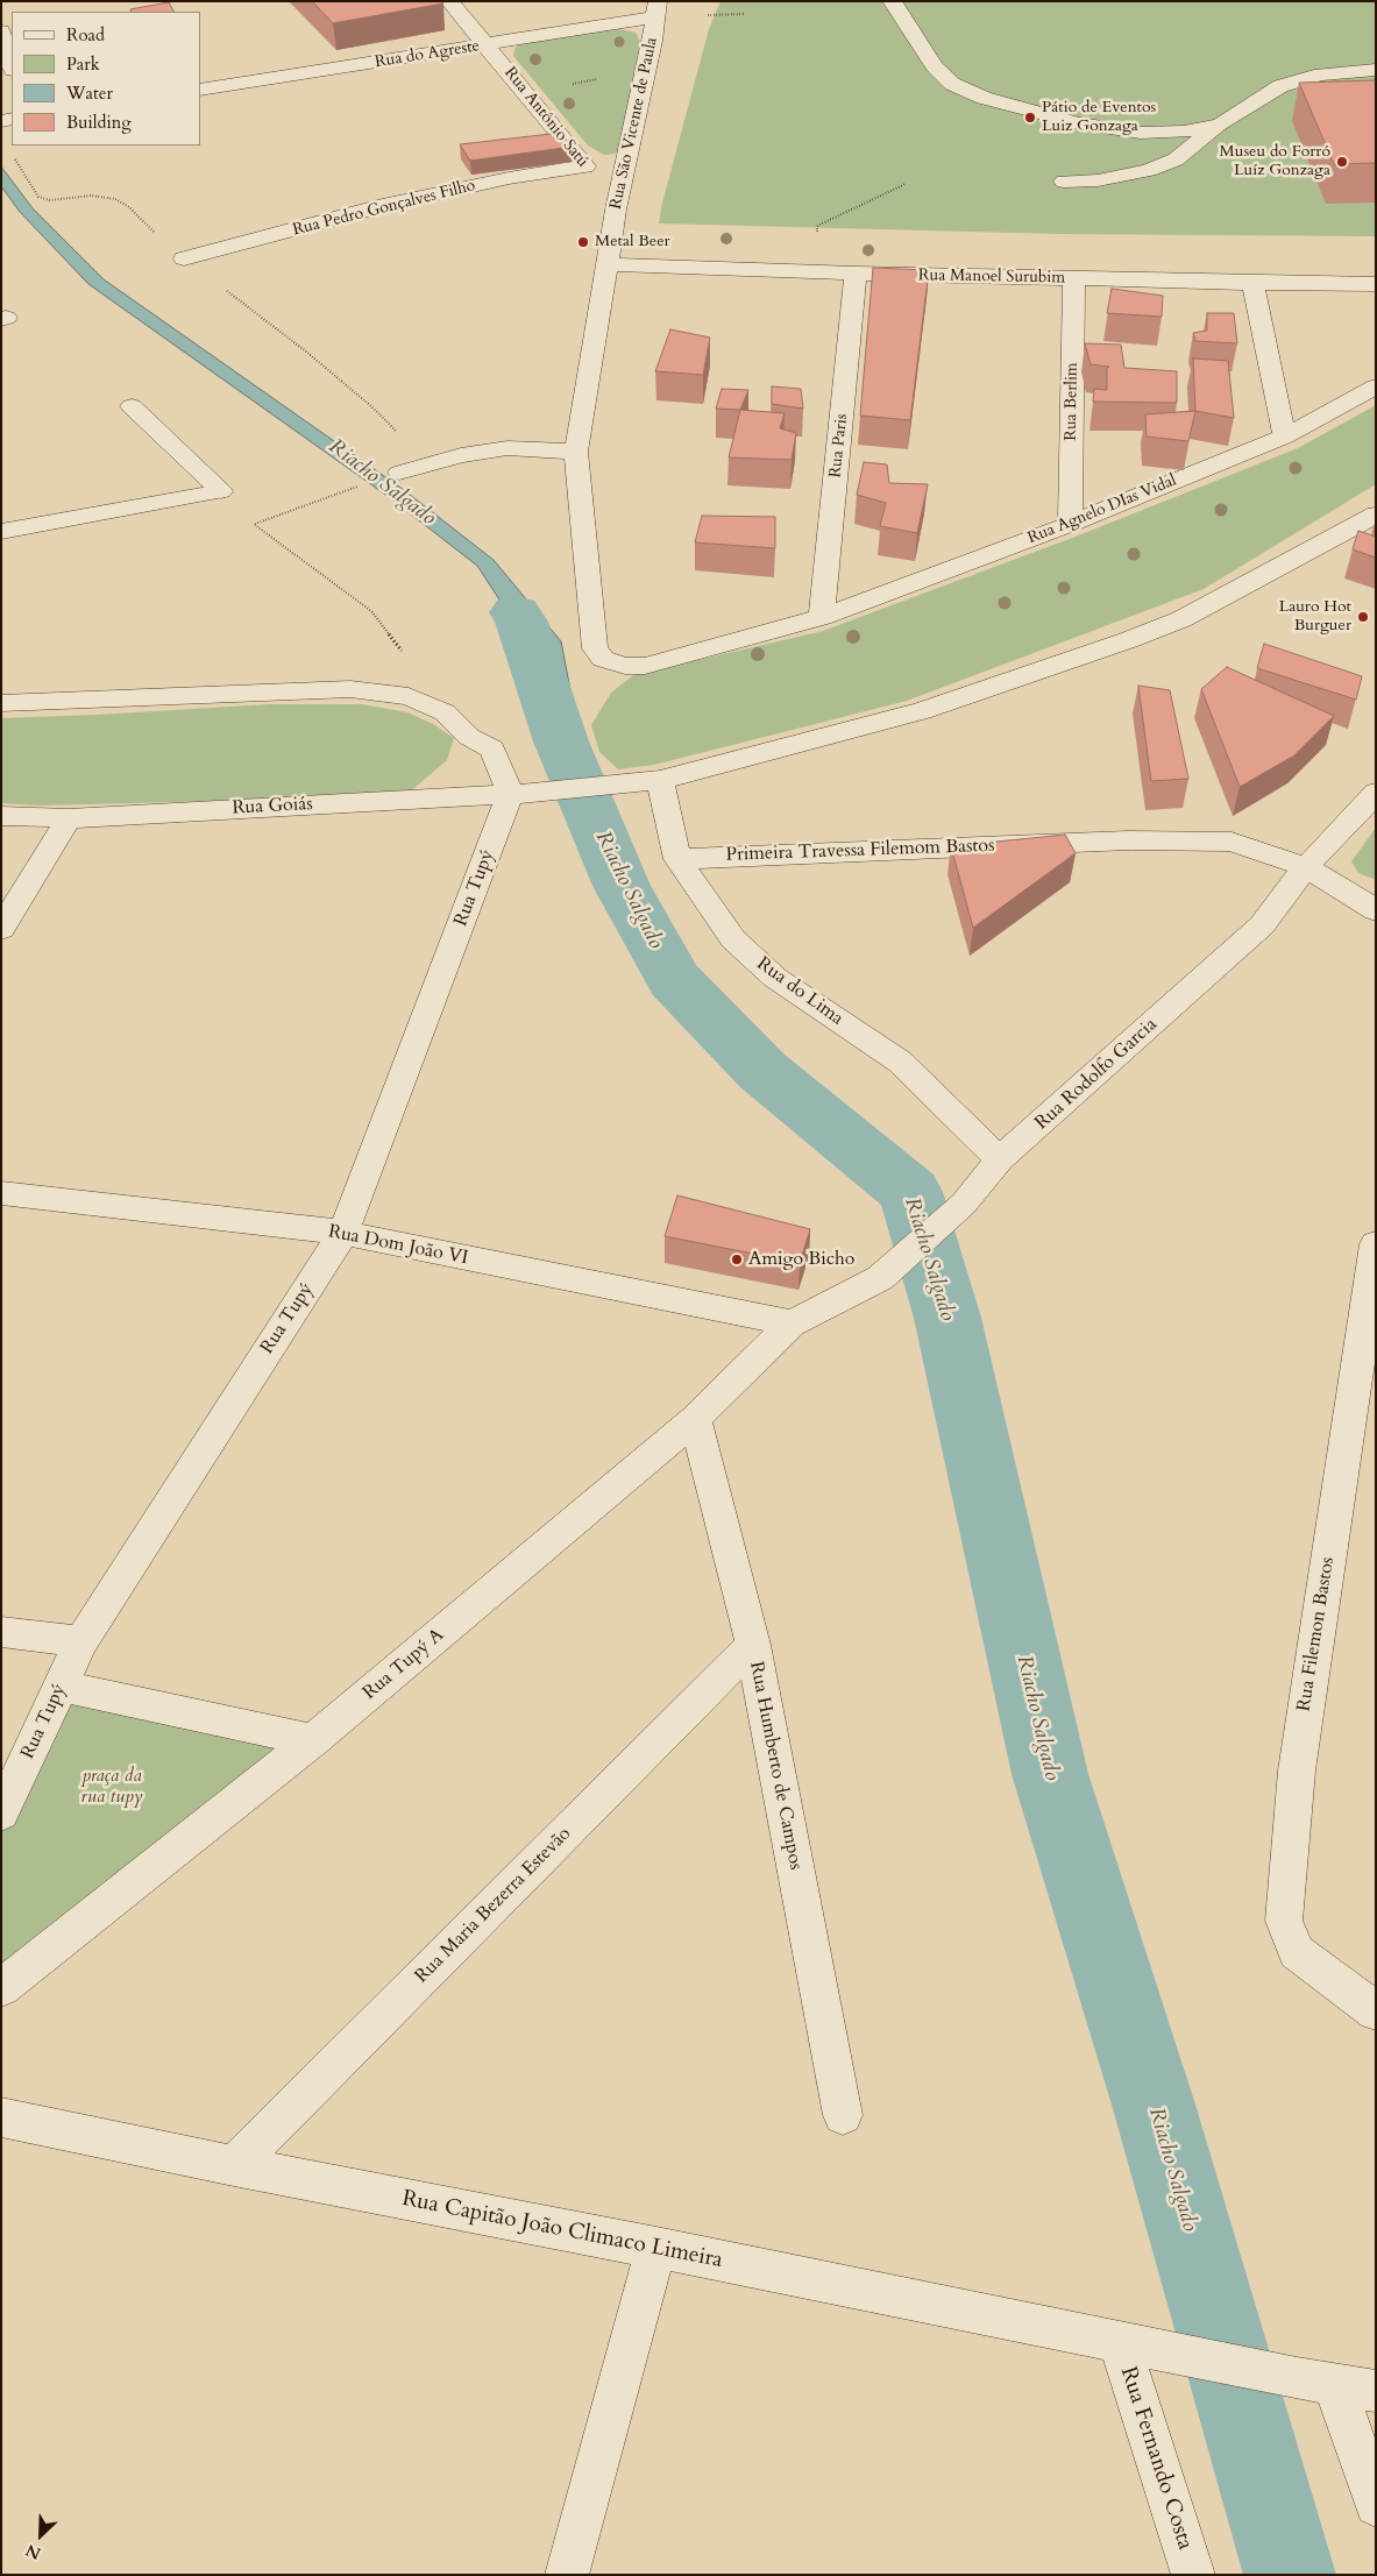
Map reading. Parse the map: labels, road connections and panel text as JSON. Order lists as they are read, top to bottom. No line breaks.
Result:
{"streets":{"street":["Rua do Agreste","Rua Antônio Satú","Rua São Vicente de Paula","Rua Pedro Gonçalves Filho","Rua Manoel Surubim","Rua Berlim","Rua Paris","Rua Agnelo DIas Vidal","Rua Goiás","Primeira Travessa Filemom Bastos","Rua Tupý","Rua do Lima","Rua Rodolfo Garcia","Rua Dom João VI","Rua Filemon Bastos","Rua Tupý A","Rua Humberto de Campos","Rua Maria Bezerra Estevão","Rua Capitão João Climaco Limeira","Rua Fernando Costa"]},"crossings":[["Rua do Agreste","Rua Antônio Satú"],["Rua do Agreste","Rua São Vicente de Paula"],["Rua Antônio Satú","Rua São Vicente de Paula"],["Rua Antônio Satú","Rua Pedro Gonçalves Filho"],["Rua São Vicente de Paula","Rua Manoel Surubim"],["Rua São Vicente de Paula","Rua Agnelo DIas Vidal"],["Rua Manoel Surubim","Rua Berlim"],["Rua Manoel Surubim","Rua Paris"],["Rua Berlim","Rua Agnelo DIas Vidal"],["Rua Paris","Rua Agnelo DIas Vidal"],["Rua Goiás","Rua Tupý"],["Rua Goiás","Rua do Lima"],["Primeira Travessa Filemom Bastos","Rua do Lima"],["Primeira Travessa Filemom Bastos","Rua Rodolfo Garcia"],["Rua Tupý","Rua Dom João VI"],["Rua do Lima","Rua Rodolfo Garcia"],["Rua Rodolfo Garcia","Rua Dom João VI"],["Rua Rodolfo Garcia","Rua Tupý A"],["Rua Dom João VI","Rua Tupý A"],["Rua Tupý A","Rua Humberto de Campos"],["Rua Humberto de Campos","Rua Maria Bezerra Estevão"],["Rua Maria Bezerra Estevão","Rua Capitão João Climaco Limeira"],["Rua Capitão João Climaco Limeira","Rua Fernando Costa"]],"water":["Riacho Salgado"],"parks":["praça da rua tupy"],"places":["Pátio de Eventos Luiz Gonzaga","Museu do Forró Luíz Gonzaga","Metal Beer","Lauro Hot Burguer","Amigo Bicho"],"legend":["Road","Park","Water","Building"],"north":"bottom left"}
